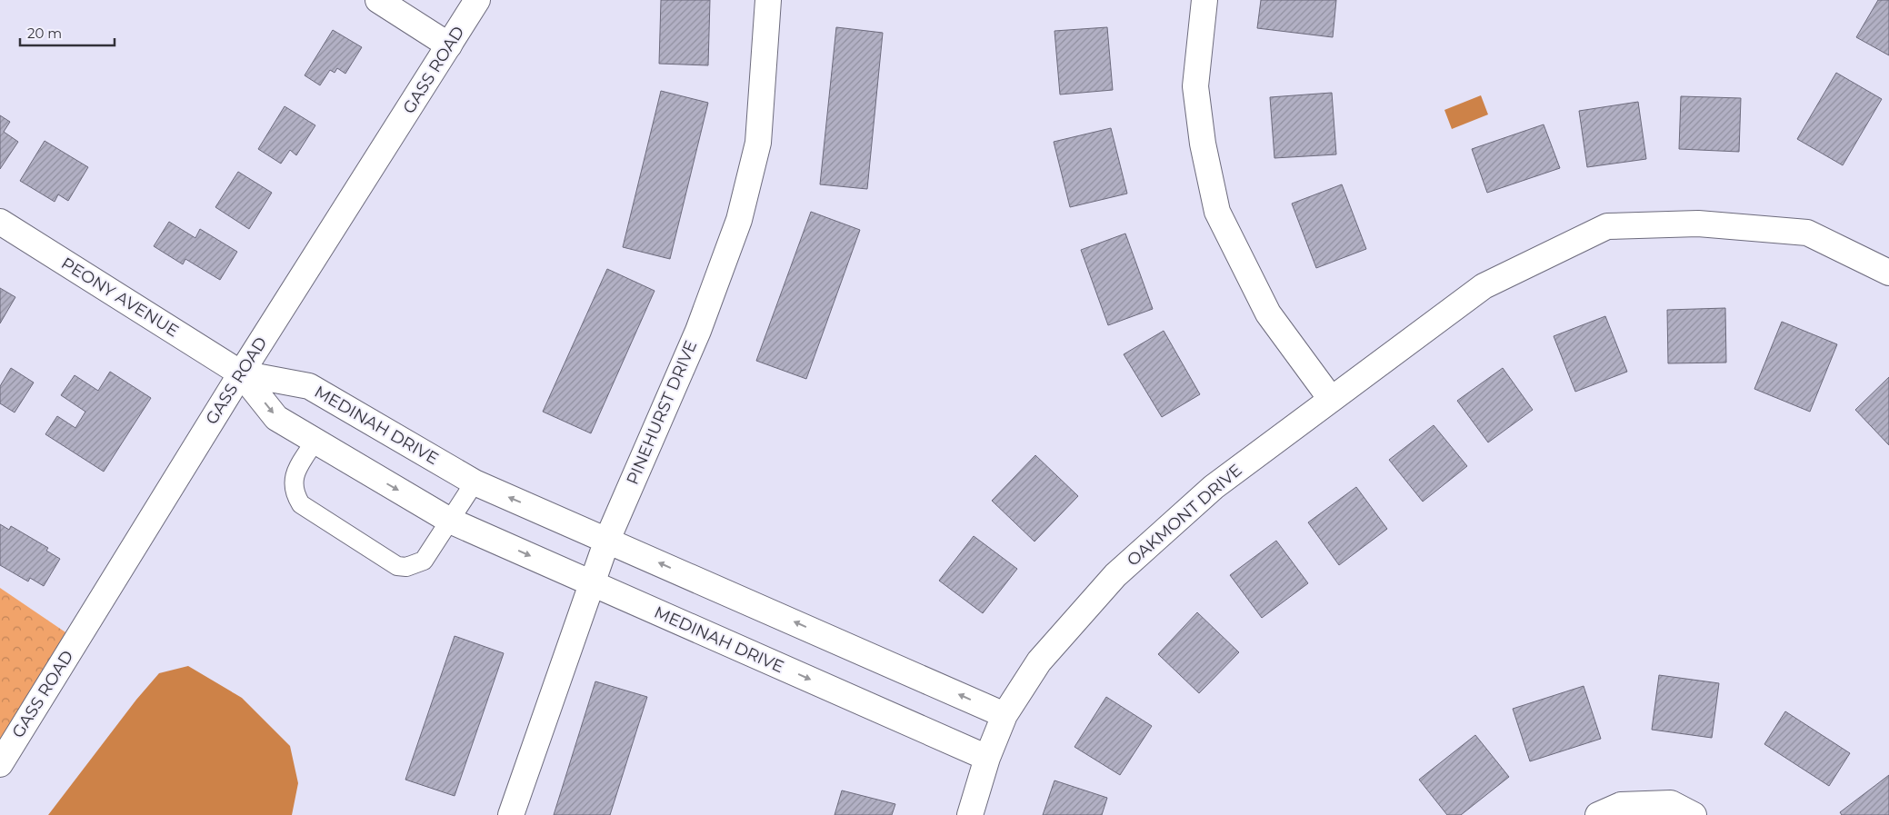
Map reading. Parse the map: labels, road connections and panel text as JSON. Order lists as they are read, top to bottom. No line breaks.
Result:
{"streets":{"street":["GASS ROAD","PEONY AVENUE","PINEHURST DRIVE","MEDINAH DRIVE","OAKMONT DRIVE"]},"crossings":[["GASS ROAD","PEONY AVENUE"],["GASS ROAD","MEDINAH DRIVE"],["PEONY AVENUE","MEDINAH DRIVE"],["PINEHURST DRIVE","MEDINAH DRIVE"],["MEDINAH DRIVE","OAKMONT DRIVE"]],"scale_bar":"20 m"}
